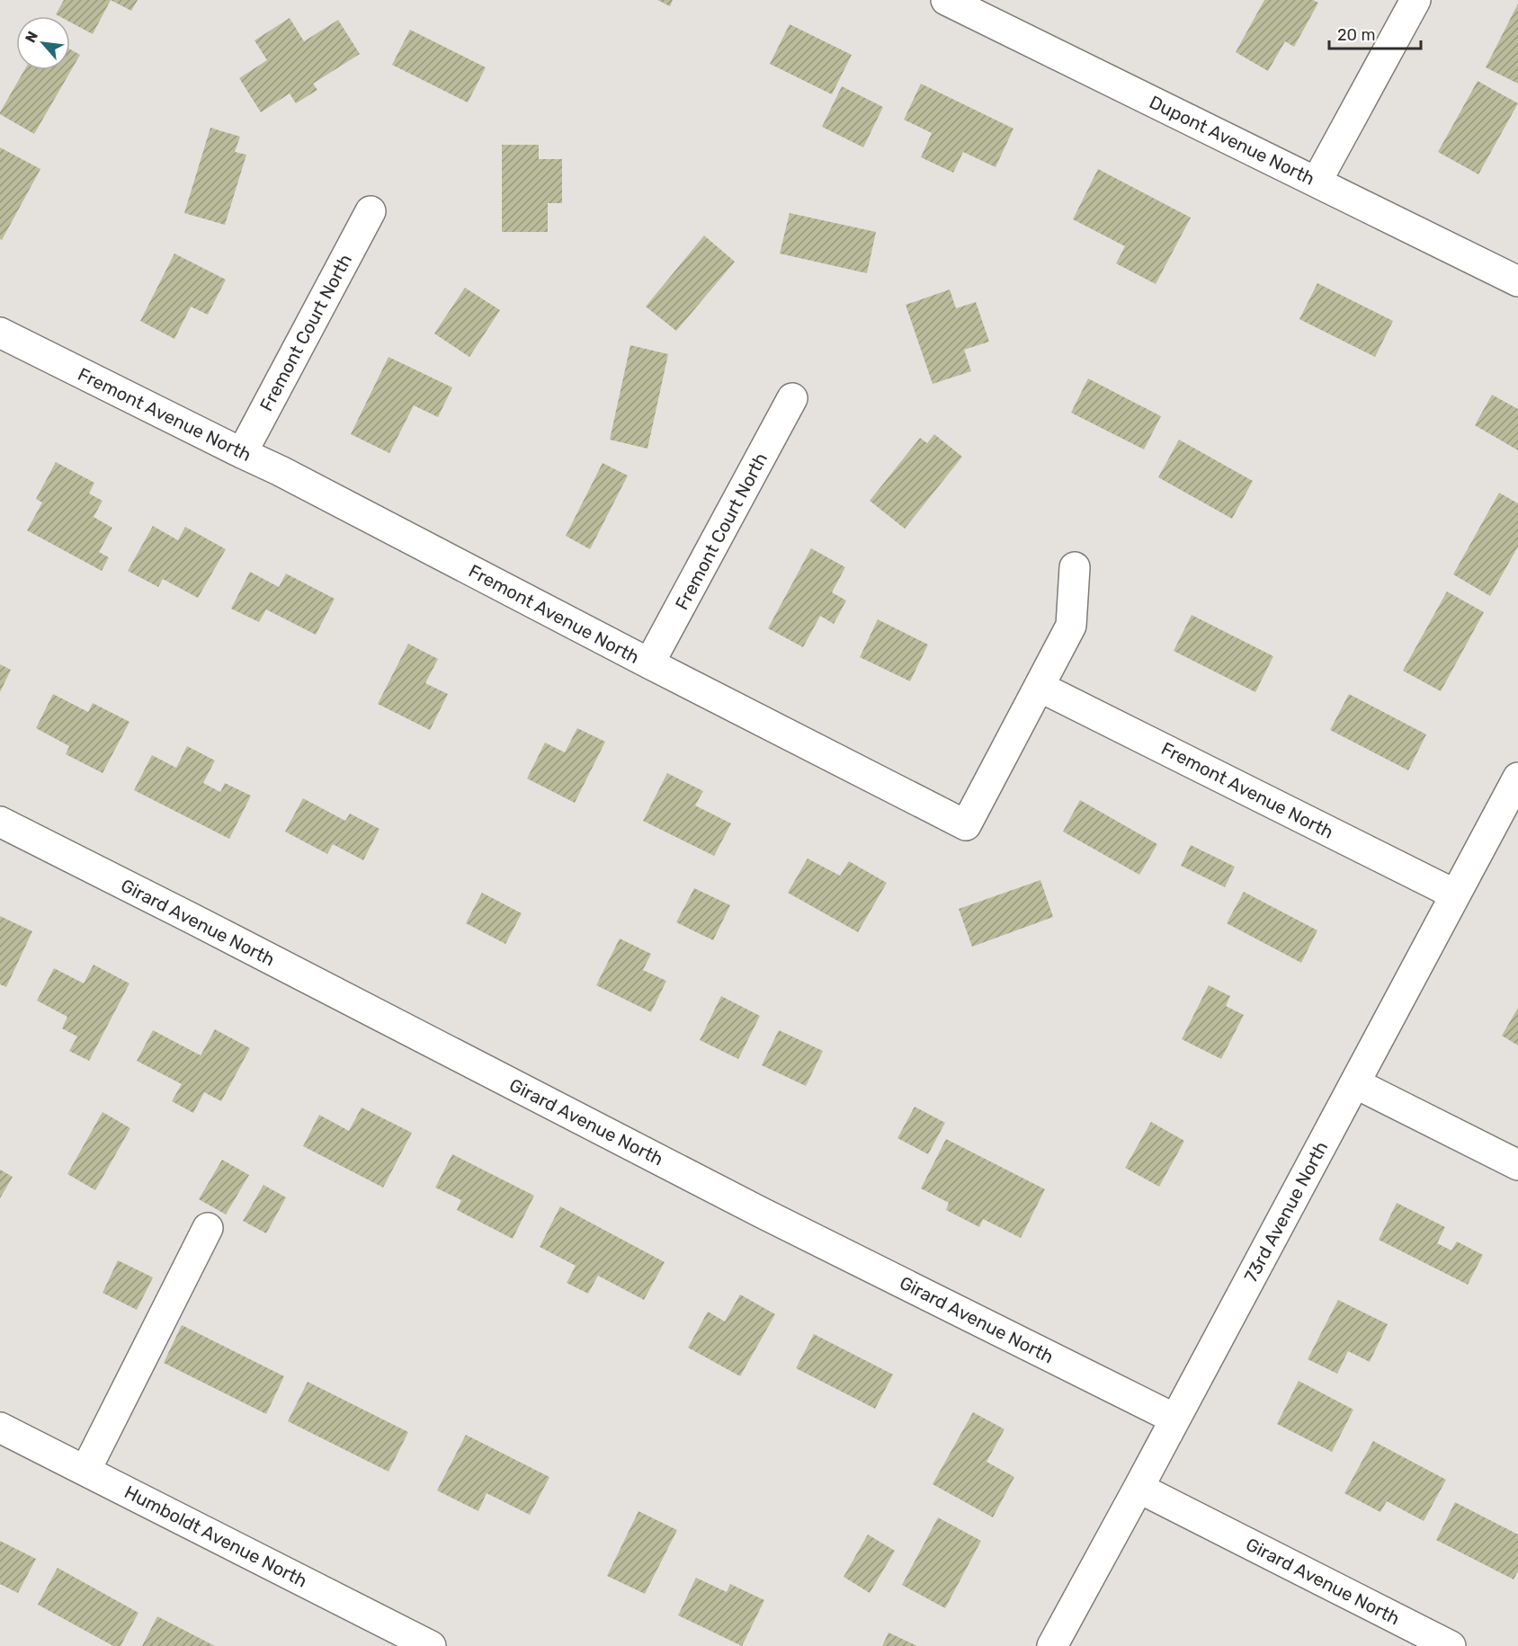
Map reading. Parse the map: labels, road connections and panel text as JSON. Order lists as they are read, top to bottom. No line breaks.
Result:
{"streets":{"street":["Dupont Avenue North","Fremont Court North","Fremont Avenue North","Girard Avenue North","73rd Avenue North","Humboldt Avenue North"]},"crossings":[["Fremont Court North","Fremont Avenue North"],["Fremont Avenue North","73rd Avenue North"],["Girard Avenue North","73rd Avenue North"]],"scale_bar":"20 m","north":"top left"}
